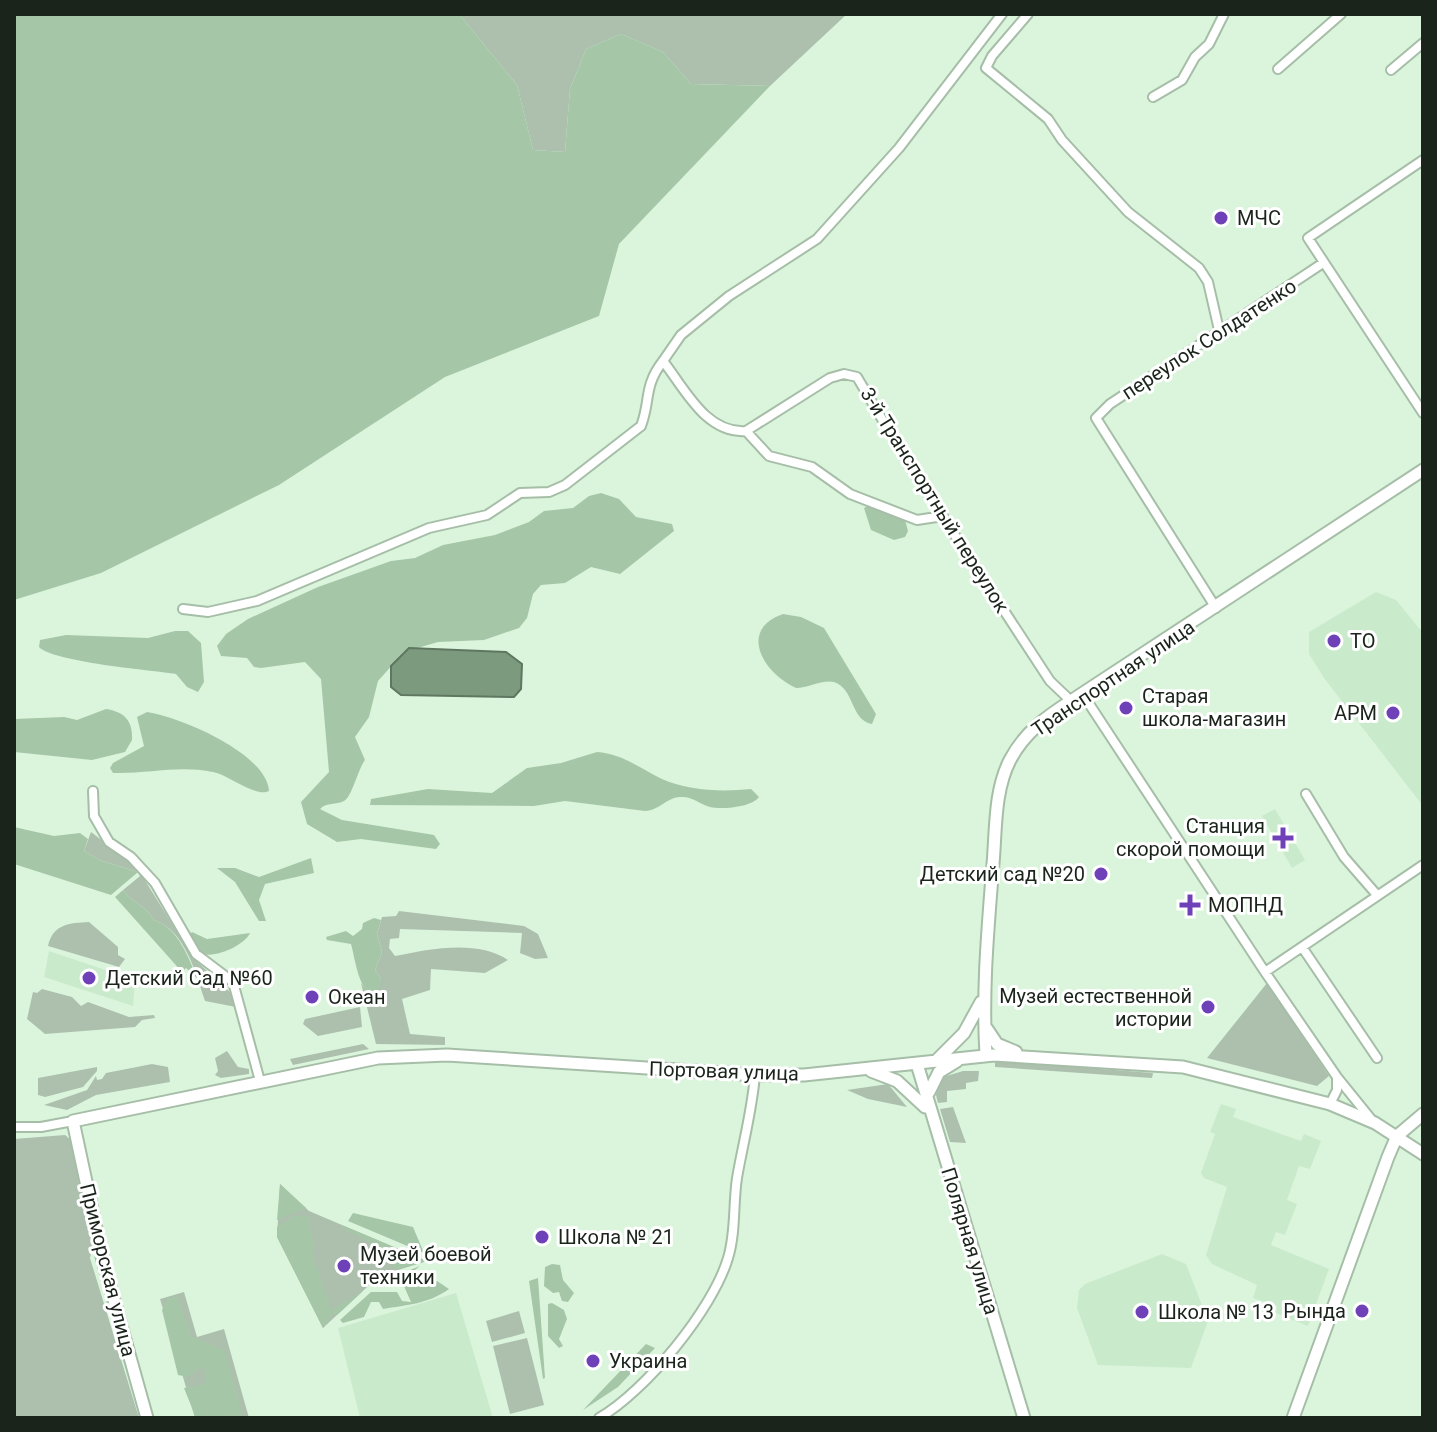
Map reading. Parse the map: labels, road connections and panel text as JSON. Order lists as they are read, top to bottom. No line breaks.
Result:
{"streets":{"main road":["Транспортная улица","Портовая улица","Полярная улица","Приморская улица"],"street":["переулок Солдатенко","3-й Транспортный переулок"]},"crossings":[["переулок Солдатенко","Транспортная улица"],["3-й Транспортный переулок","Транспортная улица"],["3-й Транспортный переулок","Портовая улица"],["Транспортная улица","Портовая улица"],["Портовая улица","Полярная улица"],["Портовая улица","Приморская улица"]],"places":{"other":["МЧС","ТО","Старая школа-магазин","АРМ","Детский сад №20","Детский Сад №60","Океан","Музей естественной истории","Школа № 21","Музей боевой техники","Рында","Школа № 13","Украина"],"health":["Станция скорой помощи","МОПНД"]}}
